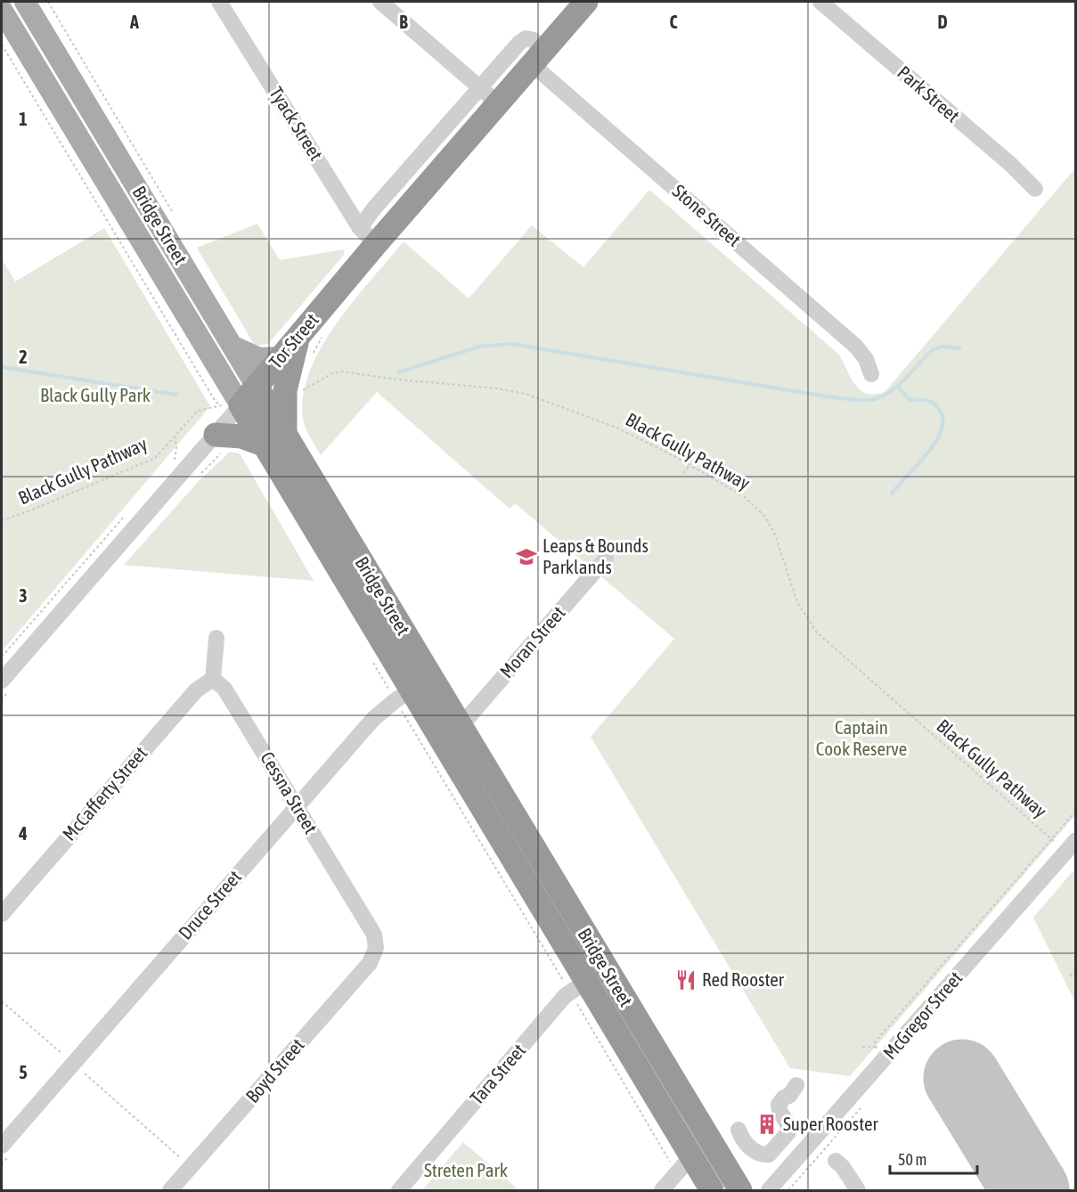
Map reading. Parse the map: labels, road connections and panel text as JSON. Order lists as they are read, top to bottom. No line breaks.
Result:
{"streets":{"highway":["Bridge Street","Tor Street"],"street":["Park Street","Tyack Street","Stone Street","Moran Street","Cessna Street","McCafferty Street","Druce Street","McGregor Street","Boyd Street","Tara Street"],"path":["Black Gully Pathway"]},"crossings":[["Tyack Street","Tor Street"],["Stone Street","Tor Street"],["Bridge Street","Tor Street"],["Bridge Street","Black Gully Pathway"],["Bridge Street","Moran Street"],["Bridge Street","Druce Street"],["Bridge Street","Tara Street"],["Tor Street","Black Gully Pathway"],["Cessna Street","McCafferty Street"],["Cessna Street","Druce Street"],["Cessna Street","Boyd Street"]],"parks":["Black Gully Park","Captain Cook Reserve","Streten Park"],"places":{"school or university":["Leaps & Bounds Parklands"],"restaurant":["Red Rooster"],"building":["Super Rooster"]},"scale_bar":"50 m","grid":{"columns":["A","B","C","D"],"rows":["1","2","3","4","5"]}}
